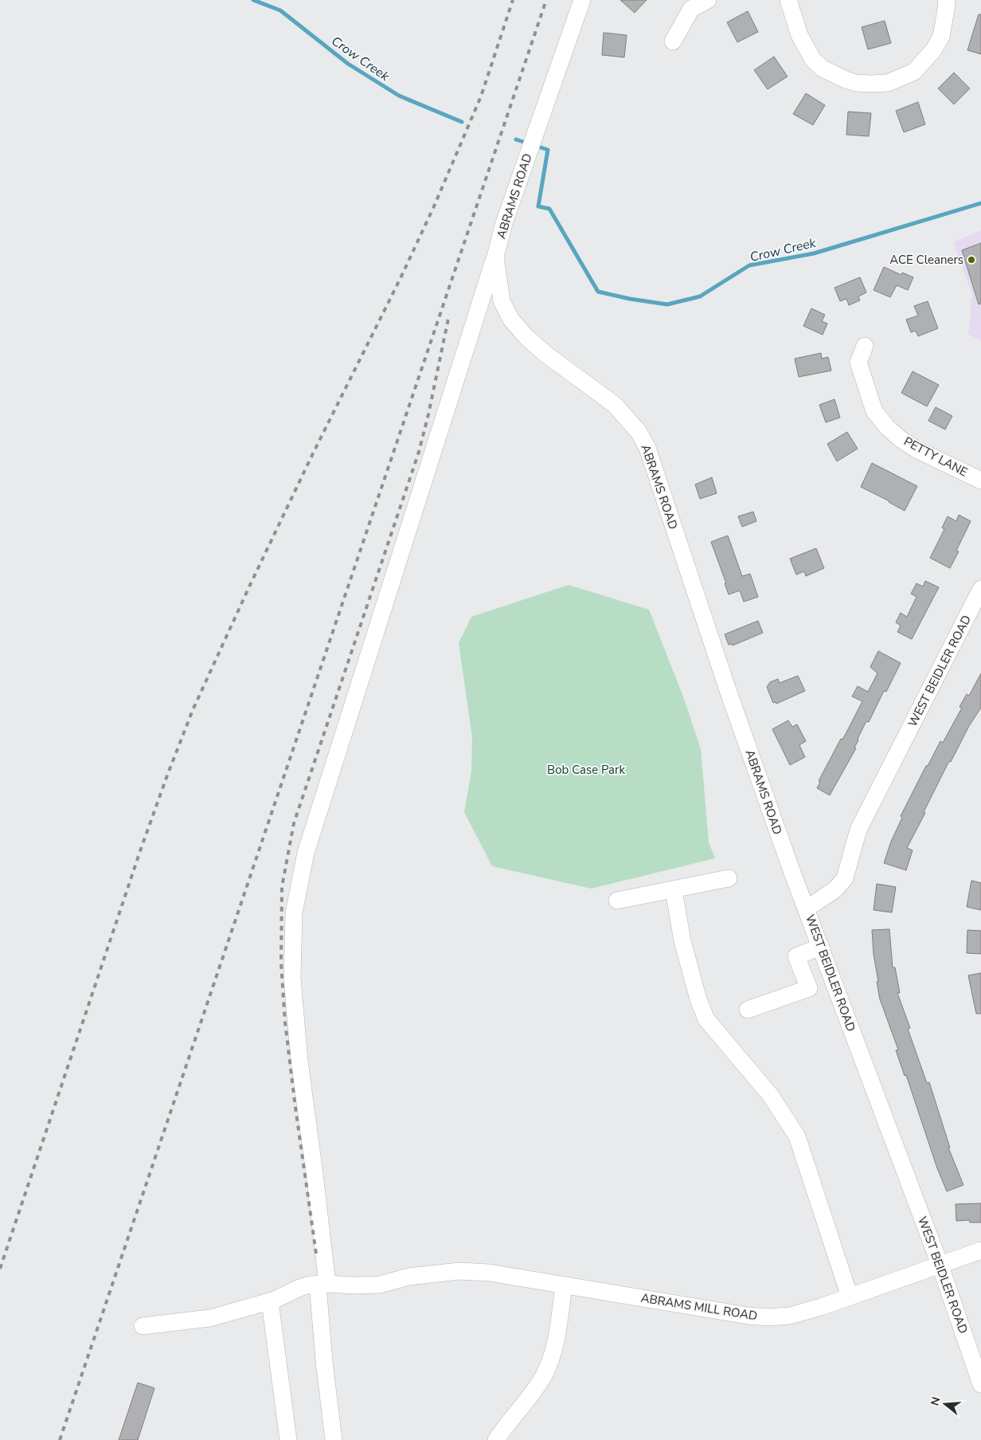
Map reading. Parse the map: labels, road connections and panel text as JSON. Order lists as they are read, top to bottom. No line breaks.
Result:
{"streets":{"street":["ABRAMS ROAD","PETTY LANE","WEST BEIDLER ROAD","ABRAMS MILL ROAD"]},"crossings":[["ABRAMS ROAD","WEST BEIDLER ROAD"],["WEST BEIDLER ROAD","ABRAMS MILL ROAD"]],"water":["Crow Creek"],"parks":["Bob Case Park"],"places":["ACE Cleaners"],"north":"left"}
